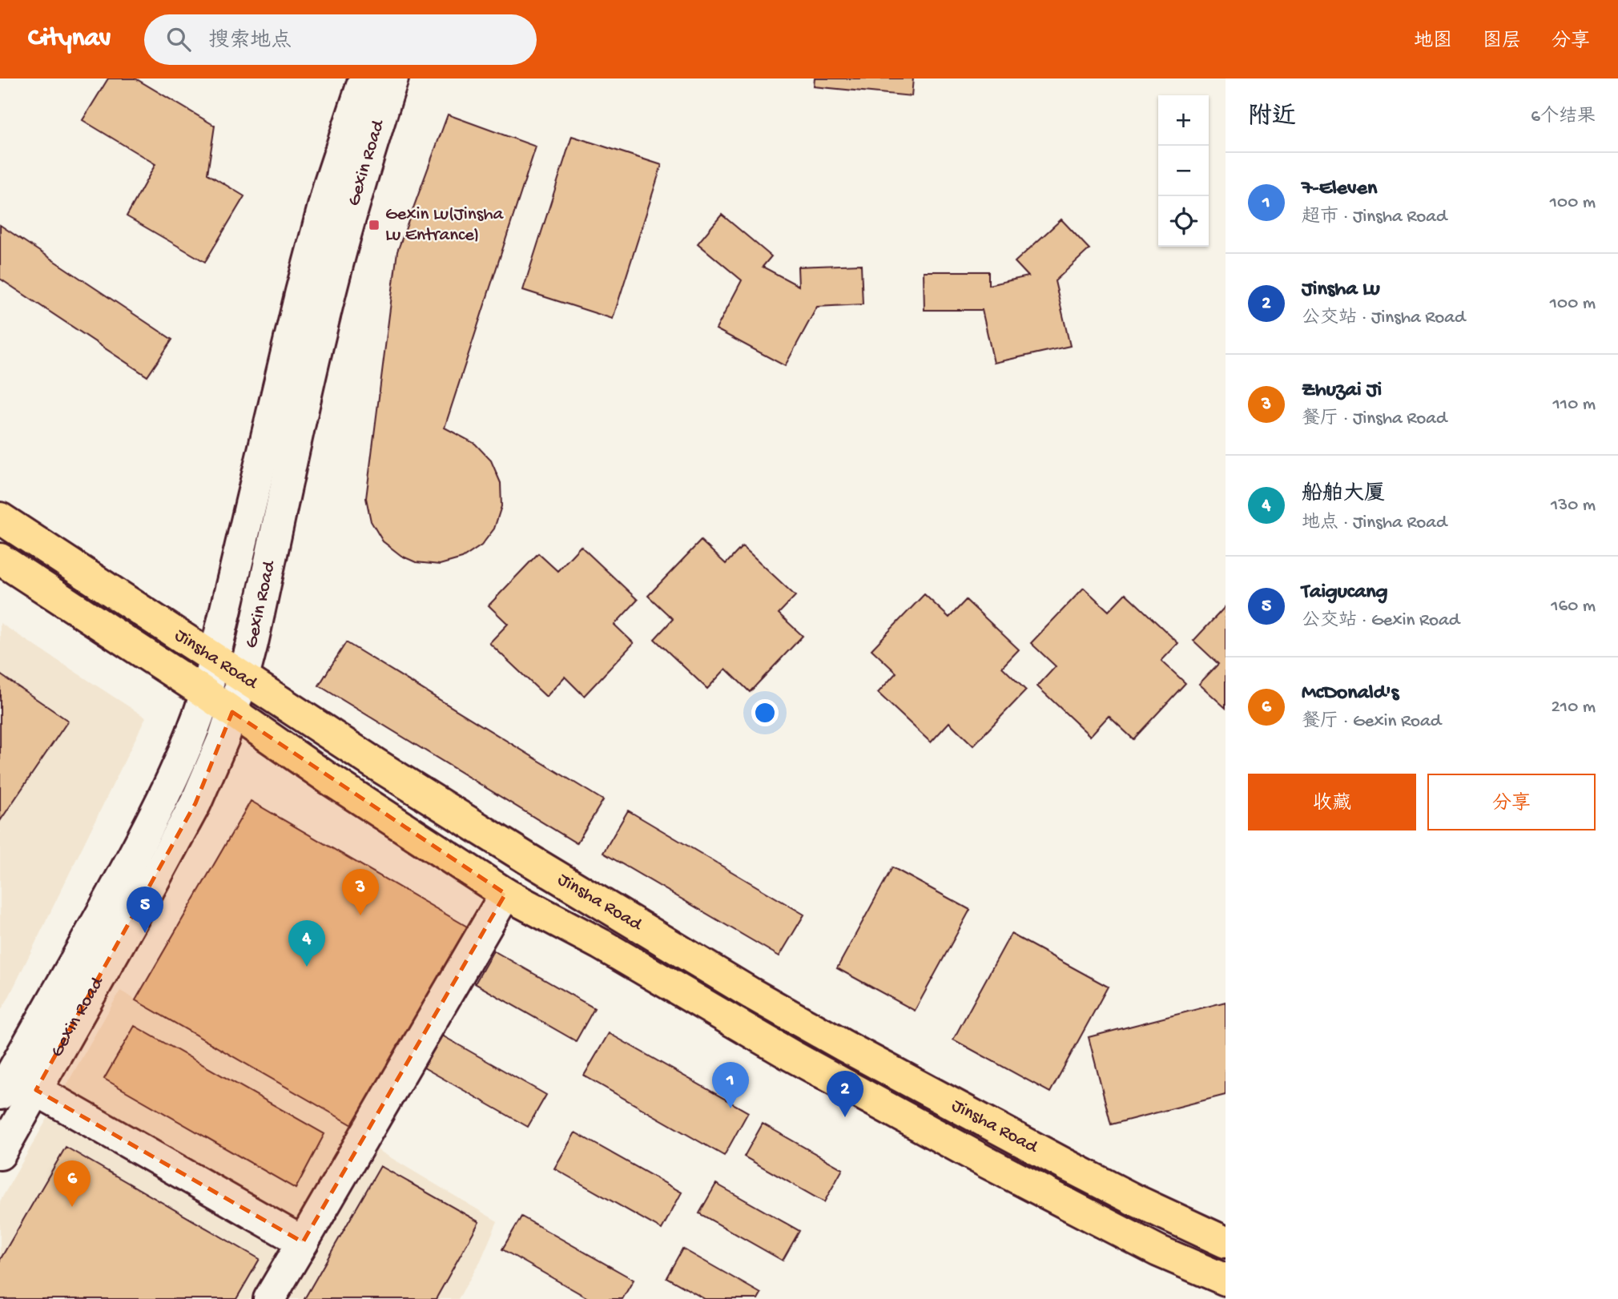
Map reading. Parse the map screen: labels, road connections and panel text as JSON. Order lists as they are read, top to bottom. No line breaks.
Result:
{"streets":{"main road":["Jinsha Road"],"street":["Gexin Road"]},"crossings":[["Gexin Road","Jinsha Road"]],"places":{"transit":["Gexin Lu(Jinsha Lu Entrance)"]},"page":{"header":"Citynav","search":"搜索地点","nav":["地图","图层","分享"],"heading":["附近","6个结果"],"map_buttons":["+","−"],"list":[{"mark":"1","name":"7-Eleven","note":"超市 · Jinsha Road","value":"100 m"},{"mark":"2","name":"Jinsha Lu","note":"公交站 · Jinsha Road","value":"100 m"},{"mark":"3","name":"Zhuzai Ji","note":"餐厅 · Jinsha Road","value":"110 m"},{"mark":"4","name":"船舶大厦","note":"地点 · Jinsha Road","value":"130 m"},{"mark":"5","name":"Taigucang","note":"公交站 · Gexin Road","value":"160 m"},{"mark":"6","name":"McDonald's","note":"餐厅 · Gexin Road","value":"210 m"}],"buttons":["收藏","分享"],"pins":["3","5","4","1","2","6"]}}
